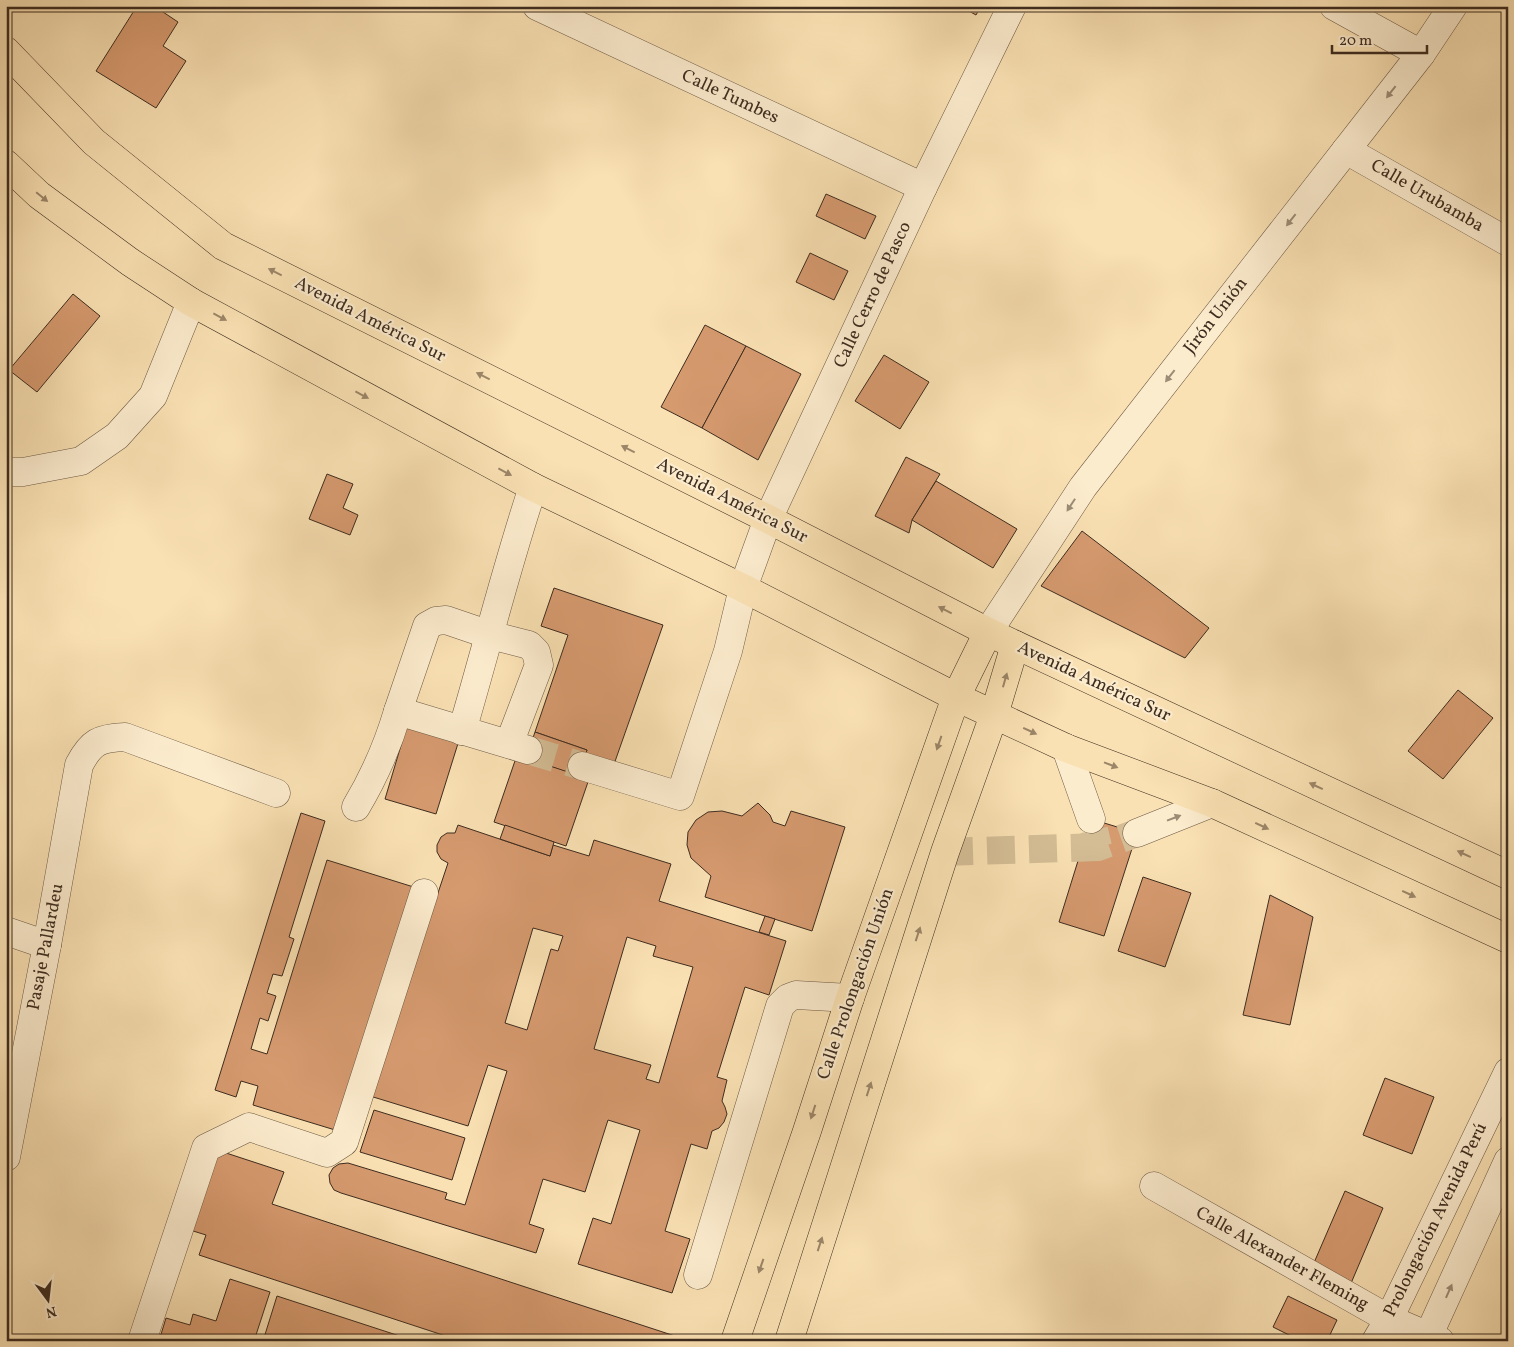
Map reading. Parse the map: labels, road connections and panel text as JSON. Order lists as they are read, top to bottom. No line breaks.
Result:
{"streets":{"main road":["Avenida América Sur","Calle Prolongación Unión"],"street":["Calle Tumbes","Calle Urubamba","Calle Cerro de Pasco","Jirón Unión","Pasaje Pallardeu","Prolongación Avenida Perú","Calle Alexander Fleming"]},"crossings":[["Calle Tumbes","Calle Cerro de Pasco"],["Calle Urubamba","Jirón Unión"],["Calle Cerro de Pasco","Avenida América Sur"],["Jirón Unión","Avenida América Sur"],["Jirón Unión","Calle Prolongación Unión"],["Avenida América Sur","Calle Prolongación Unión"],["Prolongación Avenida Perú","Calle Alexander Fleming"]],"one_way":["Jirón Unión"],"scale_bar":"20 m","north":"bottom"}
